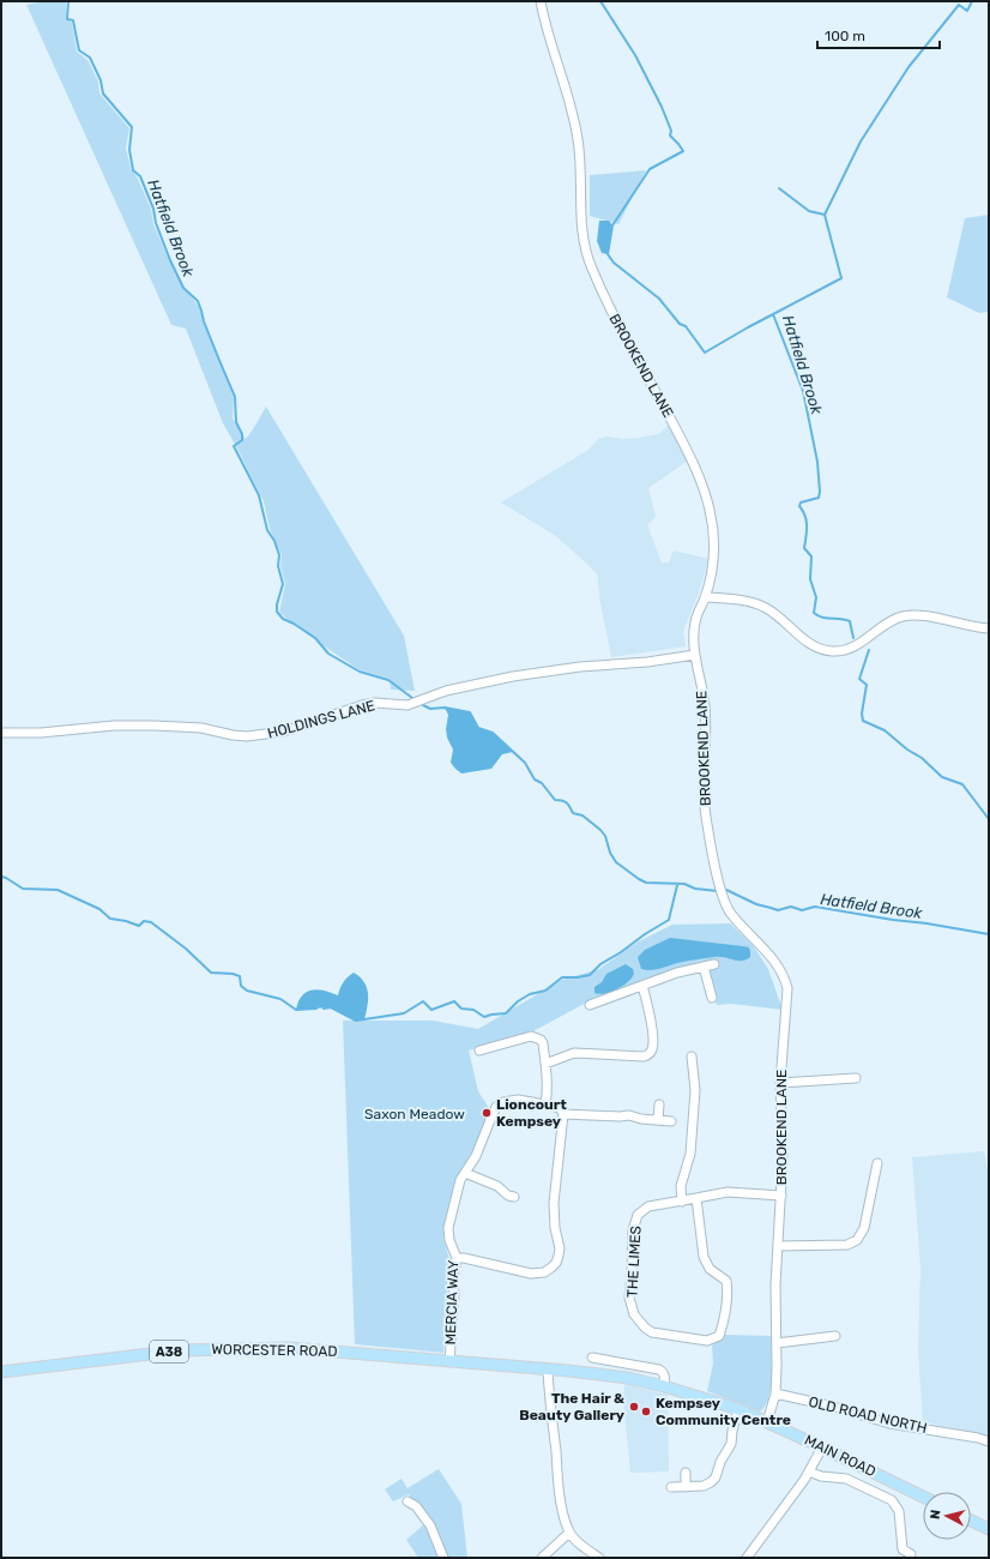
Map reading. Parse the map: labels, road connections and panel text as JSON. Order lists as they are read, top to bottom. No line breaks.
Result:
{"streets":{"main road":["WORCESTER ROAD","A38","MAIN ROAD"],"street":["BROOKEND LANE","HOLDINGS LANE","THE LIMES","MERCIA WAY","OLD ROAD NORTH"]},"crossings":[["BROOKEND LANE","HOLDINGS LANE"],["BROOKEND LANE","THE LIMES"],["BROOKEND LANE","OLD ROAD NORTH"],["BROOKEND LANE","MAIN ROAD"],["MERCIA WAY","WORCESTER ROAD"],["WORCESTER ROAD","MAIN ROAD"]],"water":["Hatfield Brook"],"parks":["Saxon Meadow"],"places":["Lioncourt Kempsey","The Hair & Beauty Gallery","Kempsey Community Centre"],"scale_bar":"100 m","north":"left"}
